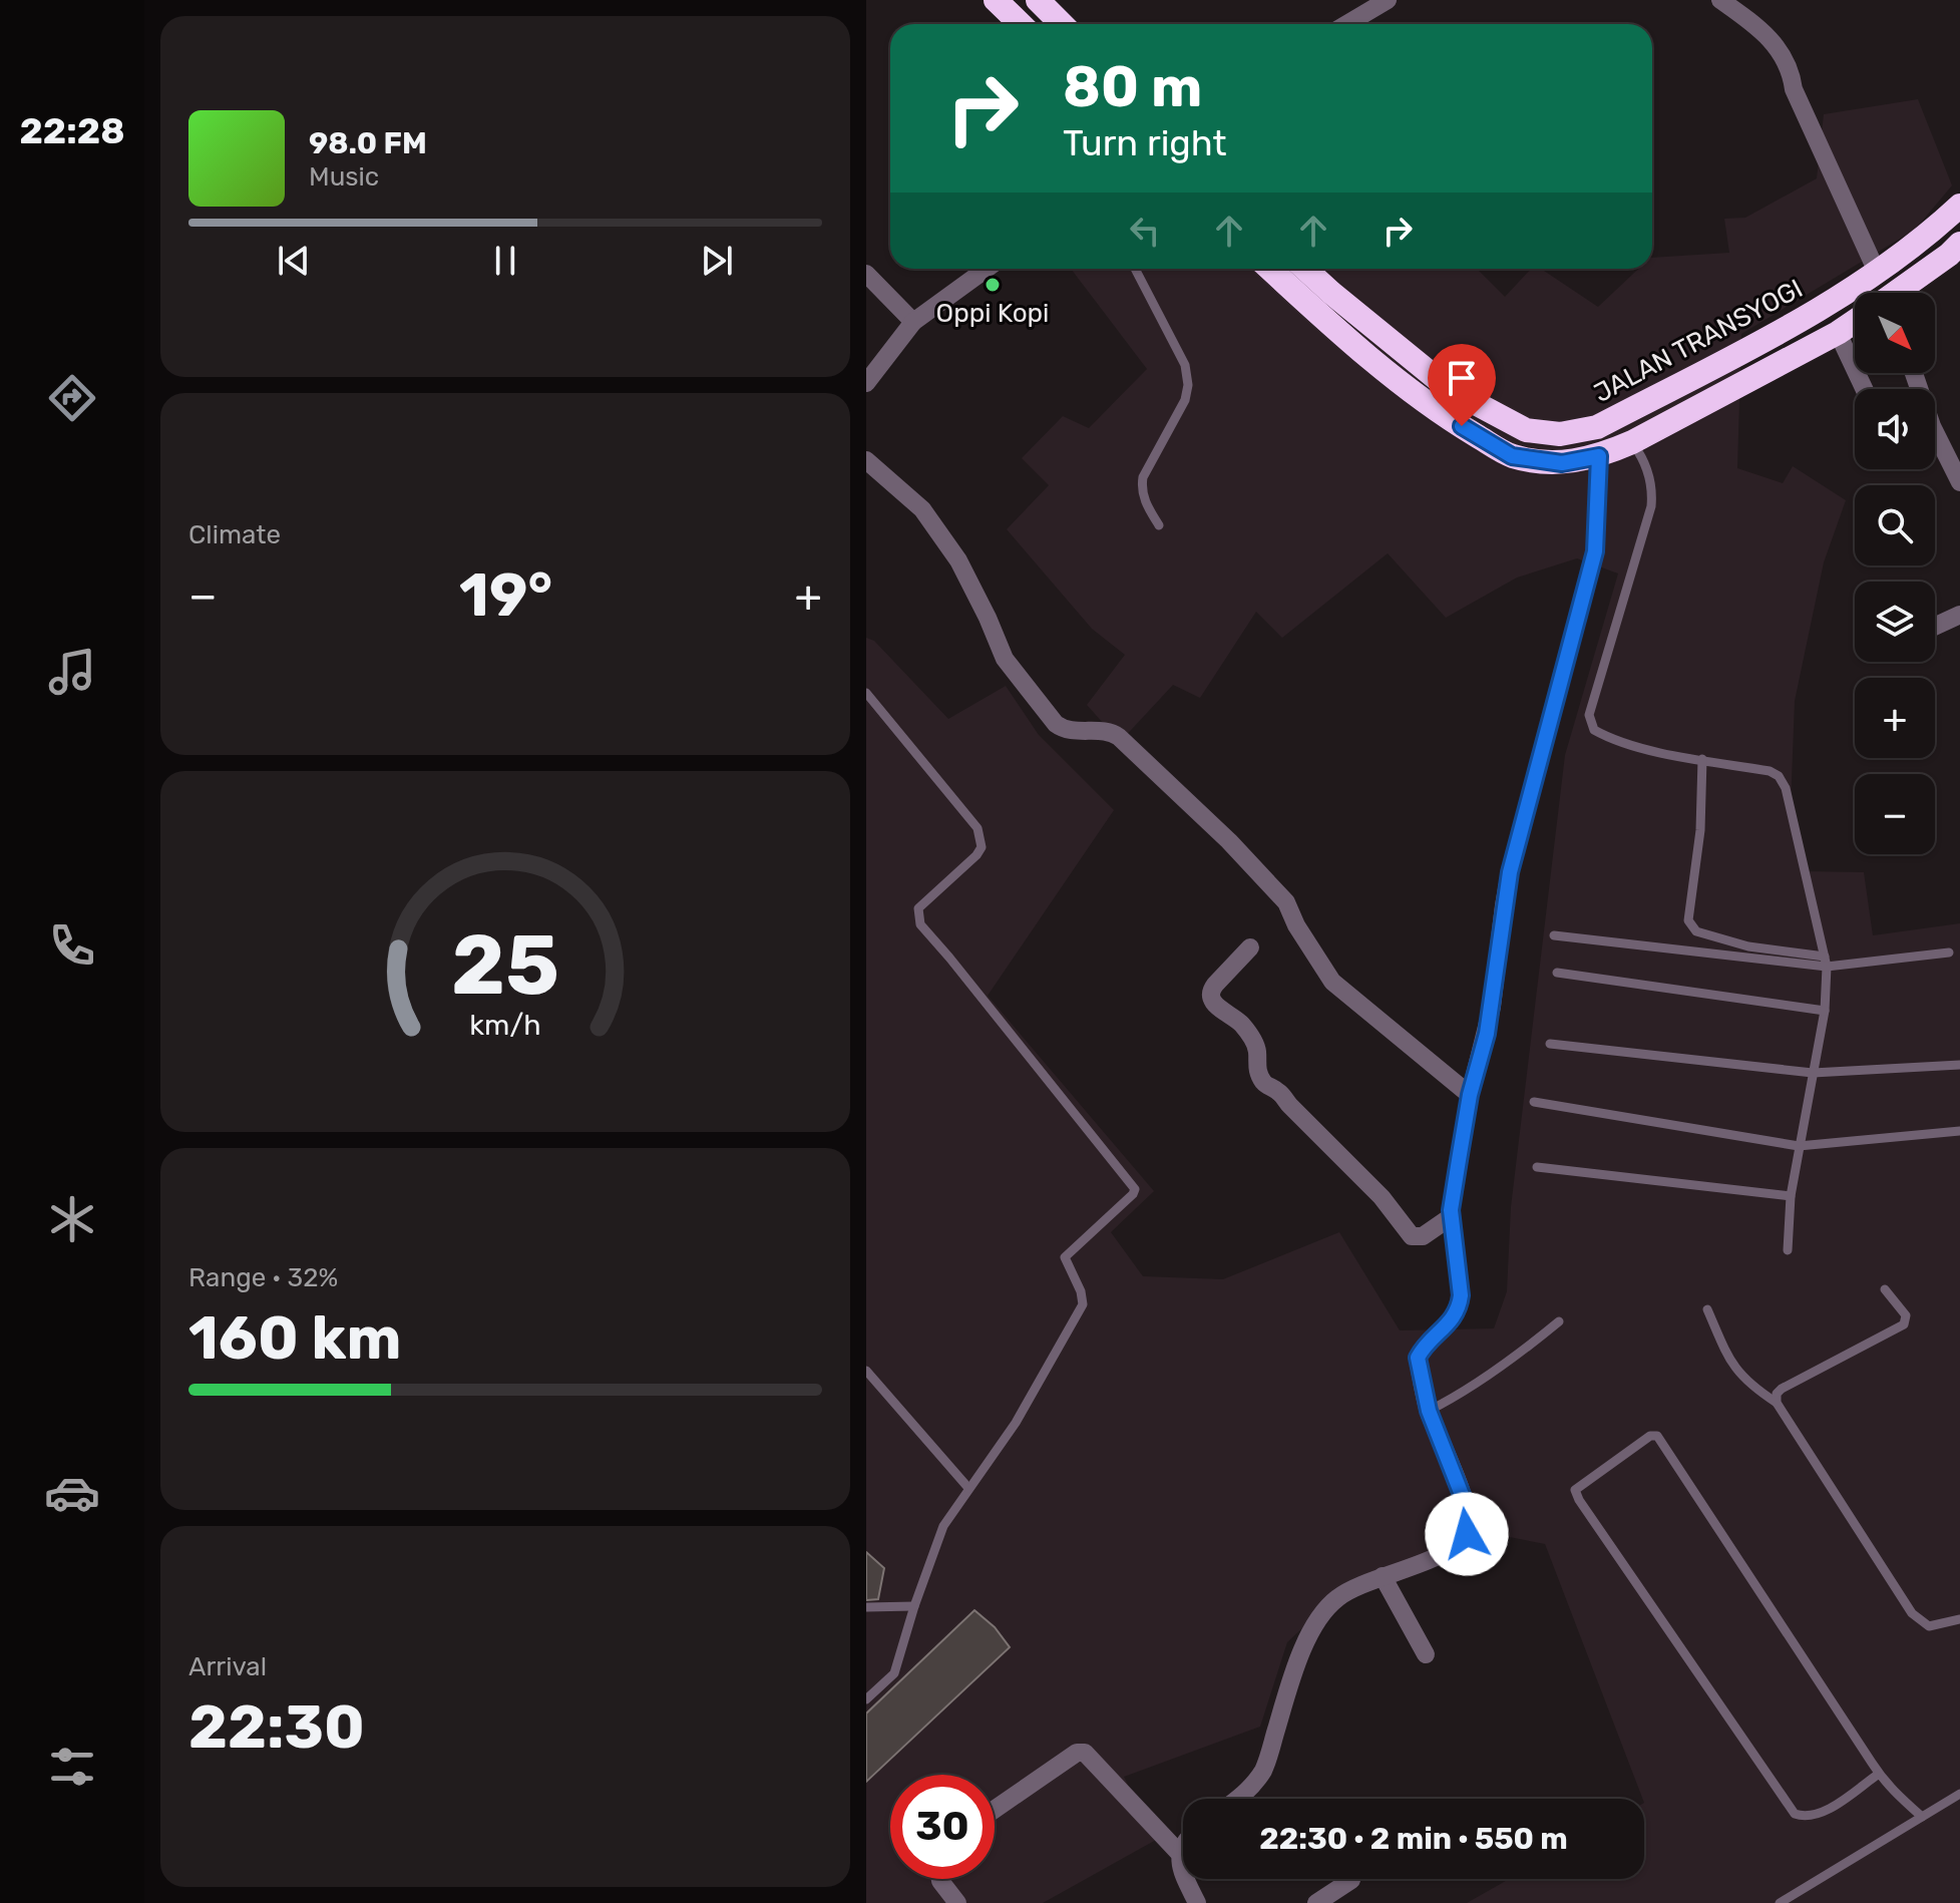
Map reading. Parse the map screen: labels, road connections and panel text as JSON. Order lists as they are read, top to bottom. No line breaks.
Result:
{"streets":{"highway":["JALAN TRANSYOGI"]},"places":["Oppi Kopi"],"north":"bottom right","page":{"tabs":"22:28","turn":["80 m","Turn right"],"song":["98.0 FM","Music"],"map_buttons":["+","−"],"tile":["Climate",["Range · 32%","160 km"],["Arrival","22:30"]],"heat":["−","19°","+"],"limit":"30","trip":"22:30 · 2 min · 550 m","gauge":["25","km/h"]}}
